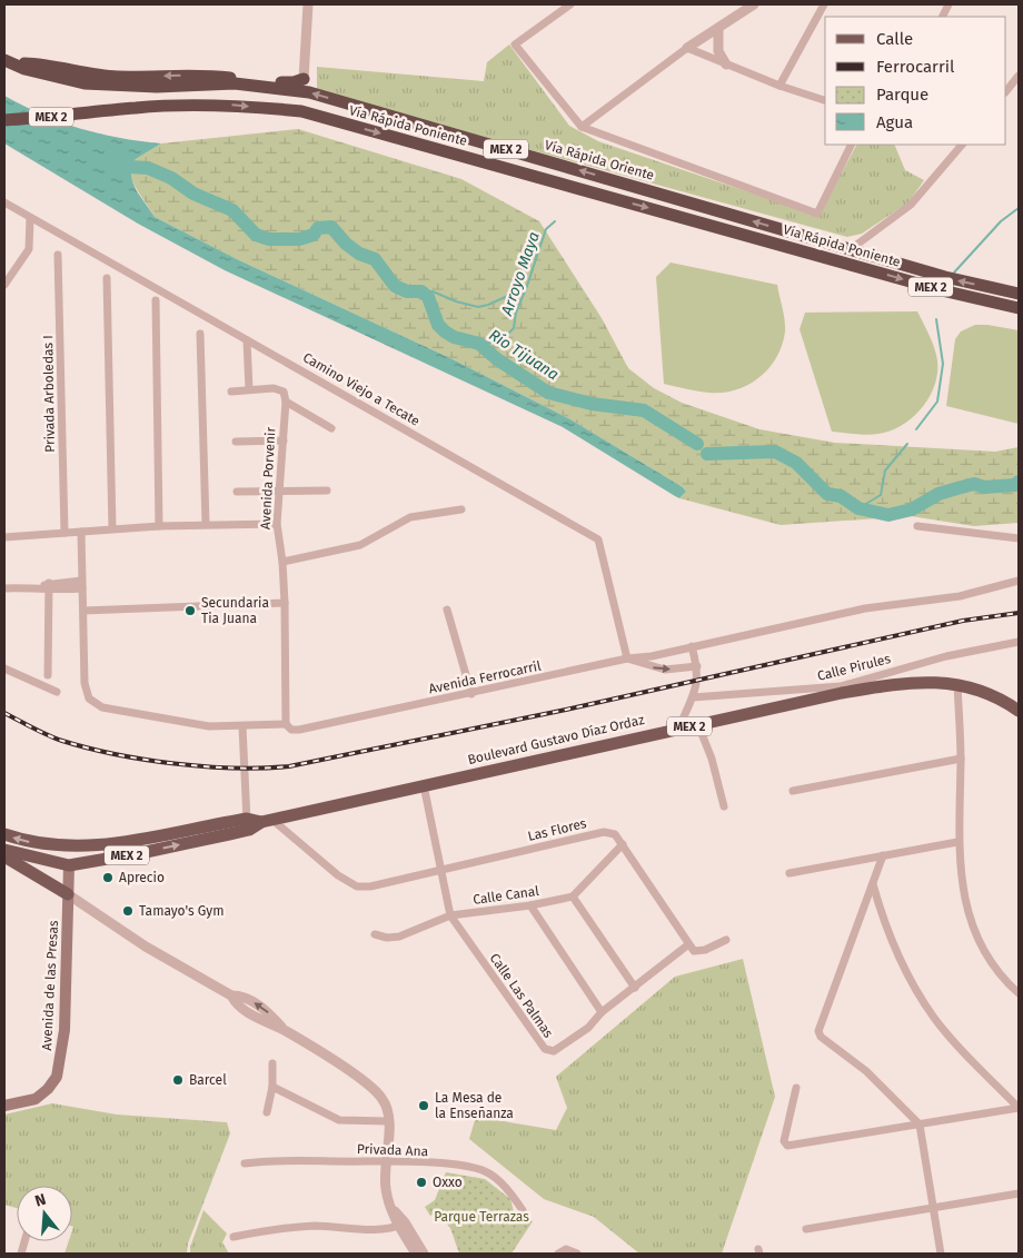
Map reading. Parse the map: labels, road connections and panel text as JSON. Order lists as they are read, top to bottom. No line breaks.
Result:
{"streets":{"highway":["MEX 2","Vía Rápida Poniente","Vía Rápida Oriente"],"main road":["Boulevard Gustavo Díaz Ordaz","Avenida de las Presas"],"street":["Camino Viejo a Tecate","Privada Arboledas I","Avenida Porvenir","Calle Pirules","Avenida Ferrocarril","Las Flores","Calle Canal","Calle Las Palmas","Privada Ana"]},"crossings":[["Camino Viejo a Tecate","Avenida Ferrocarril"],["Avenida Porvenir","Avenida Ferrocarril"],["Calle Pirules","Boulevard Gustavo Díaz Ordaz"],["Boulevard Gustavo Díaz Ordaz","Las Flores"],["Boulevard Gustavo Díaz Ordaz","Avenida de las Presas"],["Boulevard Gustavo Díaz Ordaz","Calle Las Palmas"],["Las Flores","Calle Las Palmas"],["Calle Canal","Calle Las Palmas"]],"one_way":["Vía Rápida Poniente","Vía Rápida Oriente"],"water":["Arroyo Maya","Río Tijuana"],"parks":["Parque Terrazas"],"places":["Secundaria Tia Juana","Aprecio","Tamayo's Gym","Barcel","La Mesa de la Enseñanza","Oxxo"],"legend":["Calle","Ferrocarril","Parque","Agua"],"north":"top"}
